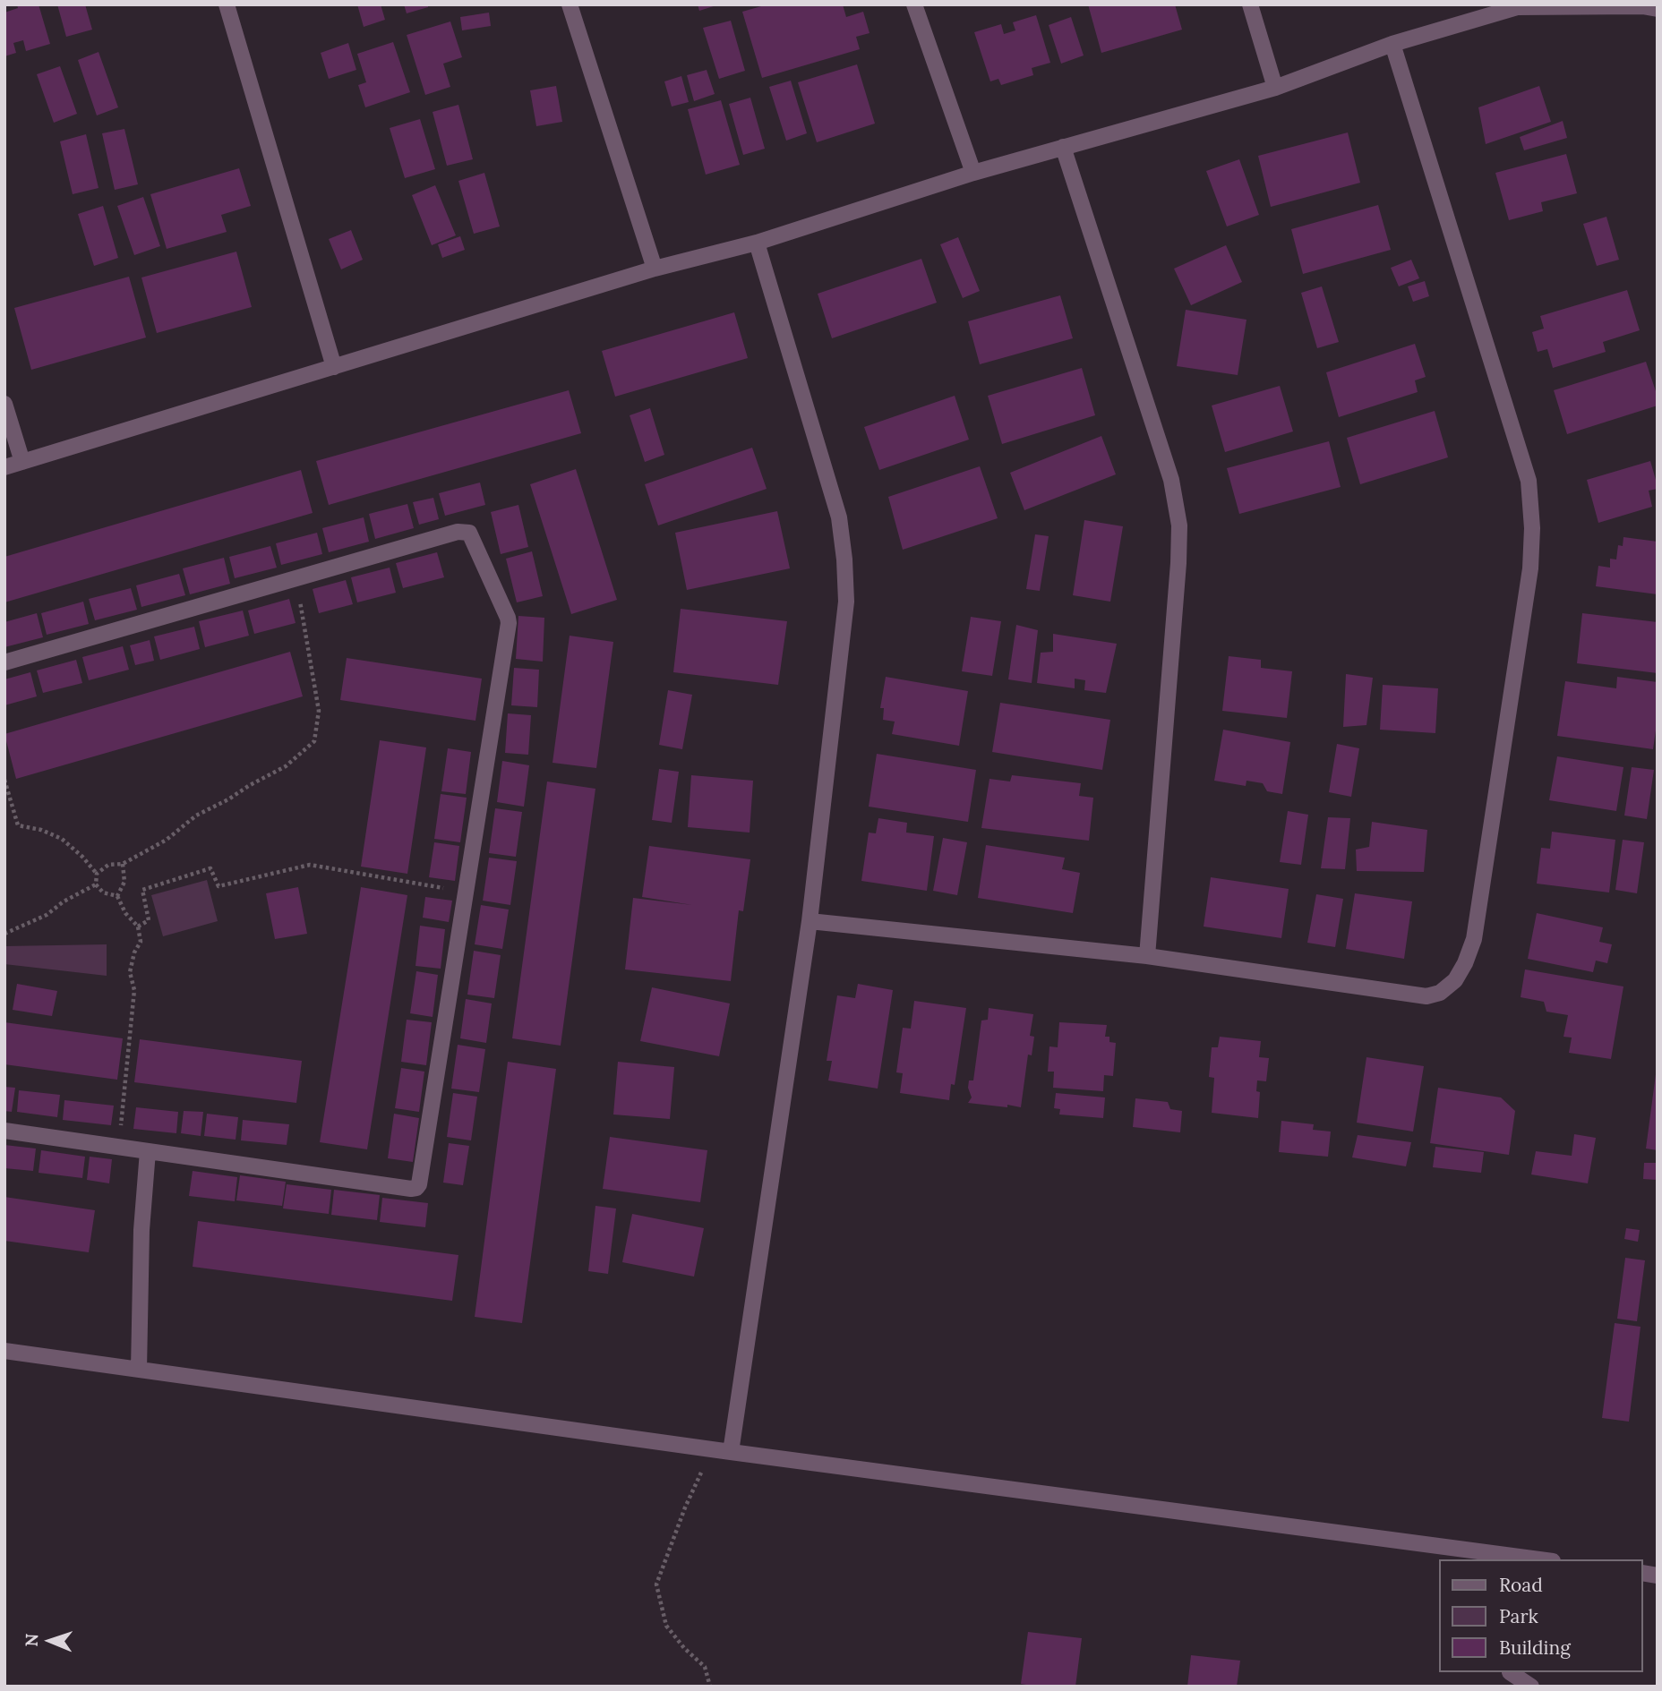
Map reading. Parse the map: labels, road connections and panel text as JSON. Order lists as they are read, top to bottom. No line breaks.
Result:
{"legend":["Road","Park","Building"],"north":"left"}
